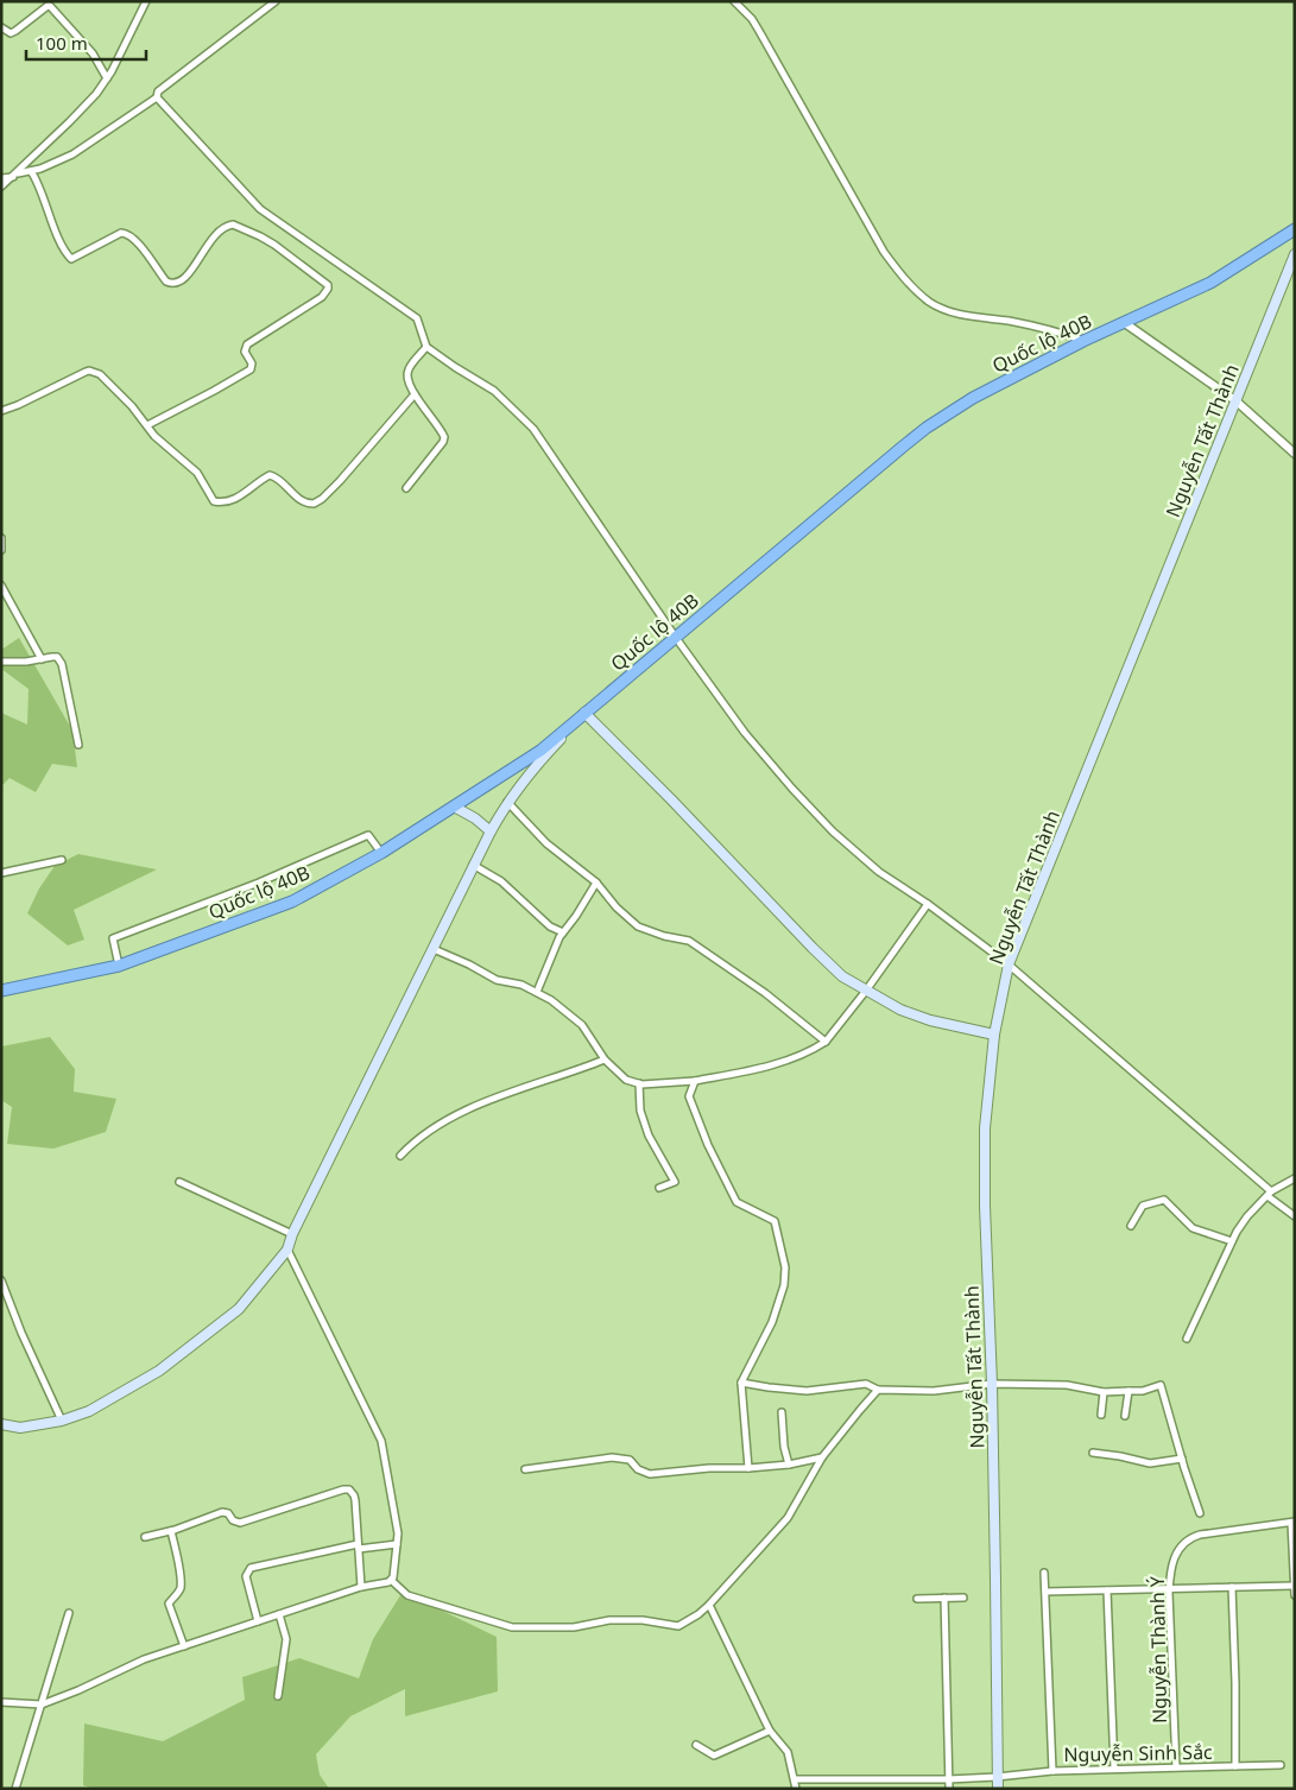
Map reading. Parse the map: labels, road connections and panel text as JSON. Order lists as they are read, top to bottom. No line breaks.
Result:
{"streets":{"highway":["Quốc lộ 40B"],"main road":["Nguyễn Tất Thành"],"street":["Nguyễn Thành Ý","Nguyễn Sinh Sắc"]},"crossings":[["Nguyễn Tất Thành","Nguyễn Sinh Sắc"],["Nguyễn Thành Ý","Nguyễn Sinh Sắc"]],"scale_bar":"100 m"}
